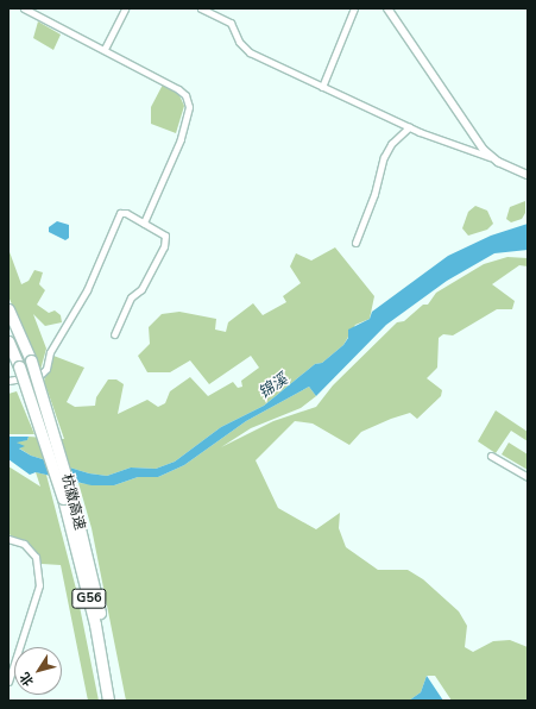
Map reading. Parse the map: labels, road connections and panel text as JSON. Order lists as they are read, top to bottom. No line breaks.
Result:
{"streets":{"highway":["杭徽高速","G56"]},"water":["锦溪"],"north":"bottom left"}
